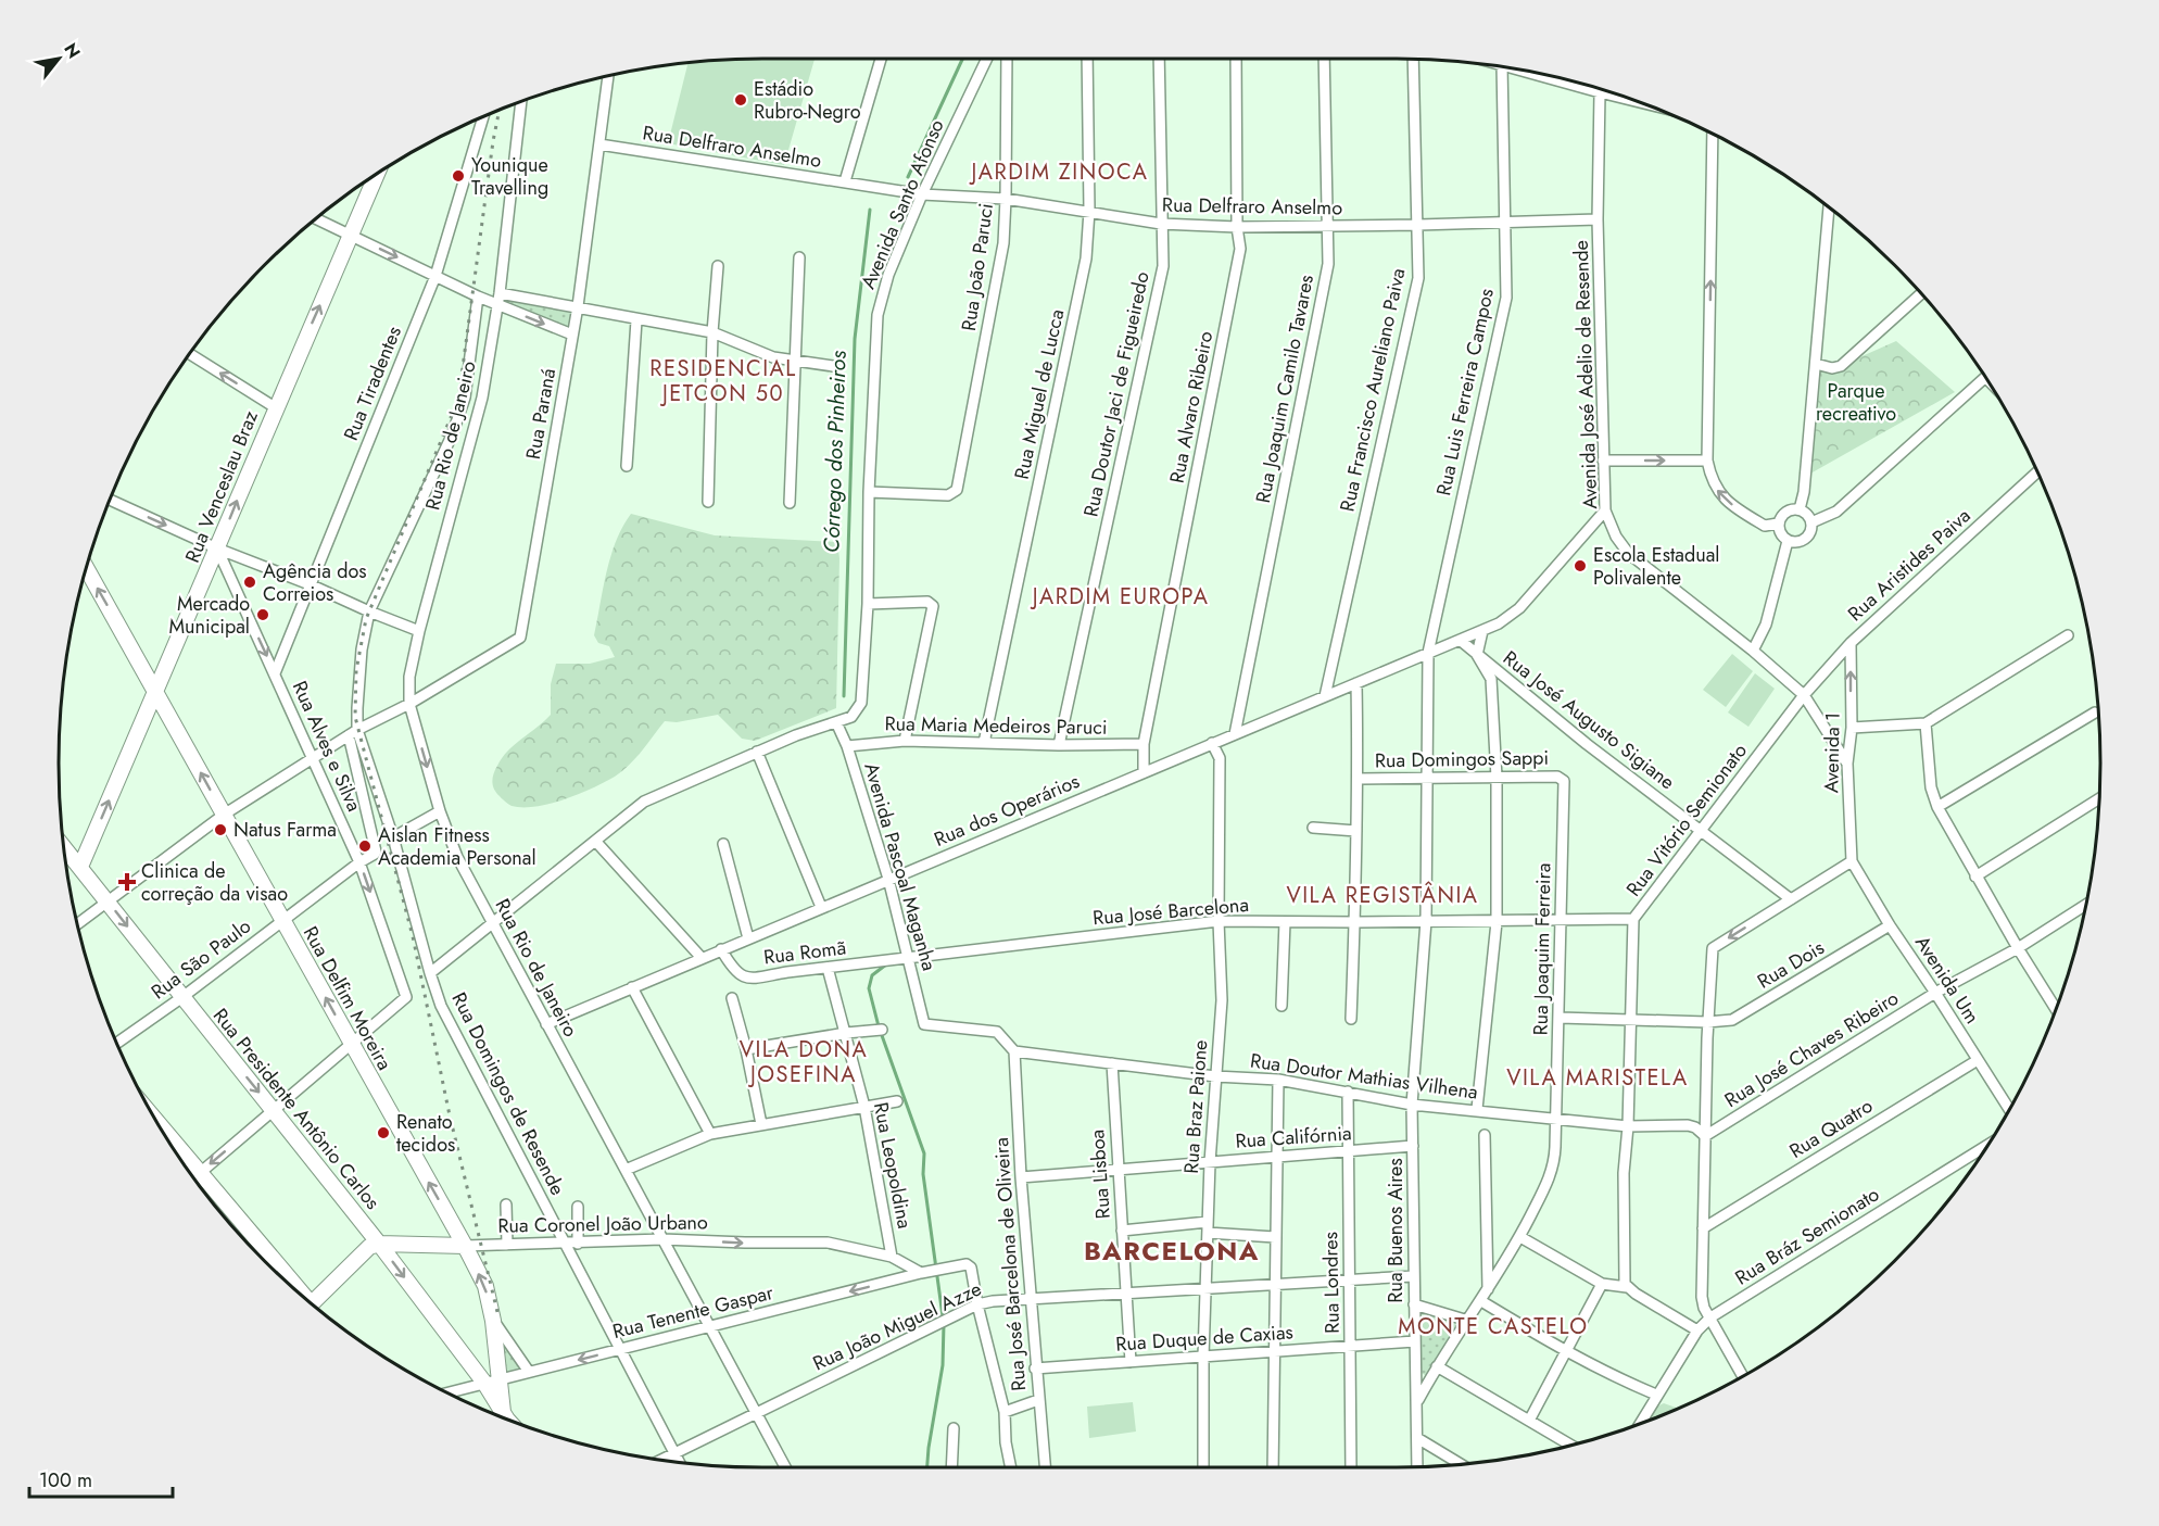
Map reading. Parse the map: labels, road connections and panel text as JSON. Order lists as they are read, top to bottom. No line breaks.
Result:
{"streets":{"main road":["Rua Venceslau Braz","Rua Delfim Moreira","Rua Presidente Antônio Carlos","Rua Coronel João Urbano"],"street":["Rua Delfraro Anselmo","Avenida Santo Afonso","Rua João Paruci","Avenida José Adelio de Resende","Rua Tiradentes","Rua Joaquim Camilo Tavares","Rua Francisco Aureliano Paiva","Rua Luis Ferreira Campos","Rua Miguel de Lucca","Rua Doutor Jaci de Figueiredo","Rua Alvaro Ribeiro","Rua Paraná","Rua Rio de Janeiro","Rua Aristides Paiva","Rua José Augusto Sigiane","Rua Maria Medeiros Paruci","Rua Alves e Silva","Avenida 1","Rua Domingos Sappi","Rua dos Operários","Rua Vitório Semionato","Avenida Pascoal Maganha","Rua José Barcelona","Rua Joaquim Ferreira","Rua Romã","Rua São Paulo","Rua Dois","Avenida Um","Rua José Chaves Ribeiro","Rua Doutor Mathias Vilhena","Rua Domingos de Resende","Rua Braz Paione","Rua Quatro","Rua Califórnia","Rua Leopoldina","Rua Lisboa","Rua Buenos Aires","Rua Bráz Semionato","Rua José Barcelona de Oliveira","Rua Londres","Rua Tenente Gaspar","Rua João Miguel Azze","Rua Duque de Caxias"]},"crossings":[["Rua Delfraro Anselmo","Avenida Santo Afonso"],["Rua Delfraro Anselmo","Rua João Paruci"],["Rua Delfraro Anselmo","Avenida José Adelio de Resende"],["Rua Delfraro Anselmo","Rua Joaquim Camilo Tavares"],["Rua Delfraro Anselmo","Rua Francisco Aureliano Paiva"],["Rua Delfraro Anselmo","Rua Luis Ferreira Campos"],["Rua Delfraro Anselmo","Rua Miguel de Lucca"],["Rua Delfraro Anselmo","Rua Doutor Jaci de Figueiredo"],["Rua Delfraro Anselmo","Rua Alvaro Ribeiro"],["Rua Delfraro Anselmo","Rua Paraná"],["Avenida Santo Afonso","Rua João Paruci"],["Avenida Santo Afonso","Rua Rio de Janeiro"],["Avenida Santo Afonso","Avenida Pascoal Maganha"],["Avenida Santo Afonso","Rua Domingos de Resende"],["Avenida José Adelio de Resende","Rua Aristides Paiva"],["Avenida José Adelio de Resende","Avenida 1"],["Avenida José Adelio de Resende","Rua dos Operários"],["Avenida José Adelio de Resende","Rua Vitório Semionato"],["Rua Tiradentes","Rua Alves e Silva"],["Rua Joaquim Camilo Tavares","Rua dos Operários"],["Rua Francisco Aureliano Paiva","Rua dos Operários"],["Rua Luis Ferreira Campos","Rua Domingos Sappi"],["Rua Luis Ferreira Campos","Rua dos Operários"],["Rua Luis Ferreira Campos","Rua José Barcelona"],["Rua Luis Ferreira Campos","Rua Buenos Aires"],["Rua Miguel de Lucca","Rua Maria Medeiros Paruci"],["Rua Doutor Jaci de Figueiredo","Rua Maria Medeiros Paruci"],["Rua Alvaro Ribeiro","Rua Maria Medeiros Paruci"],["Rua Alvaro Ribeiro","Rua dos Operários"],["Rua Paraná","Rua Rio de Janeiro"],["Rua Paraná","Rua Alves e Silva"],["Rua Paraná","Rua São Paulo"],["Rua Paraná","Rua Delfim Moreira"],["Rua Paraná","Rua Domingos de Resende"],["Rua Paraná","Rua Presidente Antônio Carlos"],["Rua Rio de Janeiro","Rua dos Operários"],["Rua Rio de Janeiro","Rua Coronel João Urbano"],["Rua Rio de Janeiro","Rua Tenente Gaspar"],["Rua Rio de Janeiro","Rua João Miguel Azze"],["Rua Venceslau Braz","Rua Alves e Silva"],["Rua Venceslau Braz","Rua Delfim Moreira"],["Rua Venceslau Braz","Rua Presidente Antônio Carlos"],["Rua Aristides Paiva","Avenida 1"],["Rua Aristides Paiva","Rua Vitório Semionato"],["Rua José Augusto Sigiane","Rua dos Operários"],["Rua José Augusto Sigiane","Rua Vitório Semionato"],["Rua Maria Medeiros Paruci","Avenida Pascoal Maganha"],["Rua Alves e Silva","Rua São Paulo"],["Rua Alves e Silva","Rua Delfim Moreira"],["Avenida 1","Avenida Um"],["Rua Domingos Sappi","Rua Joaquim Ferreira"],["Rua dos Operários","Avenida Pascoal Maganha"],["Rua dos Operários","Rua Romã"],["Rua dos Operários","Rua Braz Paione"],["Rua Vitório Semionato","Rua José Barcelona"],["Rua Vitório Semionato","Rua Dois"],["Rua Vitório Semionato","Rua Doutor Mathias Vilhena"],["Avenida Pascoal Maganha","Rua José Barcelona"],["Avenida Pascoal Maganha","Rua Romã"],["Avenida Pascoal Maganha","Rua Doutor Mathias Vilhena"],["Avenida Pascoal Maganha","Rua José Barcelona de Oliveira"],["Rua José Barcelona","Rua Joaquim Ferreira"],["Rua José Barcelona","Rua Romã"],["Rua José Barcelona","Rua Braz Paione"],["Rua José Barcelona","Rua Buenos Aires"],["Rua Joaquim Ferreira","Rua Dois"],["Rua Joaquim Ferreira","Rua Doutor Mathias Vilhena"],["Rua Joaquim Ferreira","Rua Buenos Aires"],["Rua Romã","Rua Leopoldina"],["Rua São Paulo","Rua Delfim Moreira"],["Rua São Paulo","Rua Domingos de Resende"],["Rua São Paulo","Rua Presidente Antônio Carlos"],["Rua Dois","Avenida Um"],["Avenida Um","Rua José Chaves Ribeiro"],["Avenida Um","Rua Quatro"],["Rua Delfim Moreira","Rua Presidente Antônio Carlos"],["Rua Delfim Moreira","Rua Coronel João Urbano"],["Rua Delfim Moreira","Rua Tenente Gaspar"],["Rua José Chaves Ribeiro","Rua Doutor Mathias Vilhena"],["Rua Doutor Mathias Vilhena","Rua Braz Paione"],["Rua Doutor Mathias Vilhena","Rua Lisboa"],["Rua Doutor Mathias Vilhena","Rua Buenos Aires"],["Rua Doutor Mathias Vilhena","Rua José Barcelona de Oliveira"],["Rua Doutor Mathias Vilhena","Rua Londres"],["Rua Domingos de Resende","Rua Coronel João Urbano"],["Rua Domingos de Resende","Rua Tenente Gaspar"],["Rua Domingos de Resende","Rua João Miguel Azze"],["Rua Braz Paione","Rua Califórnia"],["Rua Braz Paione","Rua João Miguel Azze"],["Rua Braz Paione","Rua Duque de Caxias"],["Rua Presidente Antônio Carlos","Rua Coronel João Urbano"],["Rua Presidente Antônio Carlos","Rua Tenente Gaspar"],["Rua Califórnia","Rua Lisboa"],["Rua Califórnia","Rua Buenos Aires"],["Rua Califórnia","Rua José Barcelona de Oliveira"],["Rua Califórnia","Rua Londres"],["Rua Leopoldina","Rua Coronel João Urbano"],["Rua Lisboa","Rua João Miguel Azze"],["Rua Lisboa","Rua Duque de Caxias"],["Rua Coronel João Urbano","Rua Tenente Gaspar"],["Rua Buenos Aires","Rua João Miguel Azze"],["Rua Buenos Aires","Rua Duque de Caxias"],["Rua José Barcelona de Oliveira","Rua João Miguel Azze"],["Rua José Barcelona de Oliveira","Rua Duque de Caxias"],["Rua Londres","Rua João Miguel Azze"],["Rua Londres","Rua Duque de Caxias"],["Rua Tenente Gaspar","Rua João Miguel Azze"]],"one_way":["Rua Venceslau Braz","Rua Alves e Silva","Avenida 1","Rua Delfim Moreira","Rua Presidente Antônio Carlos","Rua Coronel João Urbano","Rua Tenente Gaspar"],"districts":["JARDIM ZINOCA","RESIDENCIAL JETCON 50","JARDIM EUROPA","VILA REGISTÂNIA","VILA DONA JOSEFINA","VILA MARISTELA","BARCELONA","MONTE CASTELO"],"water":["Córrego dos Pinheiros"],"parks":["Parque recreativo"],"places":{"other":["Estádio Rubro-Negro","Younique Travelling","Escola Estadual Polivalente","Agência dos Correios","Mercado Municipal","Natus Farma","Aislan Fitness Academia Personal","Renato tecidos"],"health":["Clinica de correção da visao"]},"scale_bar":"100 m","north":"top right"}
